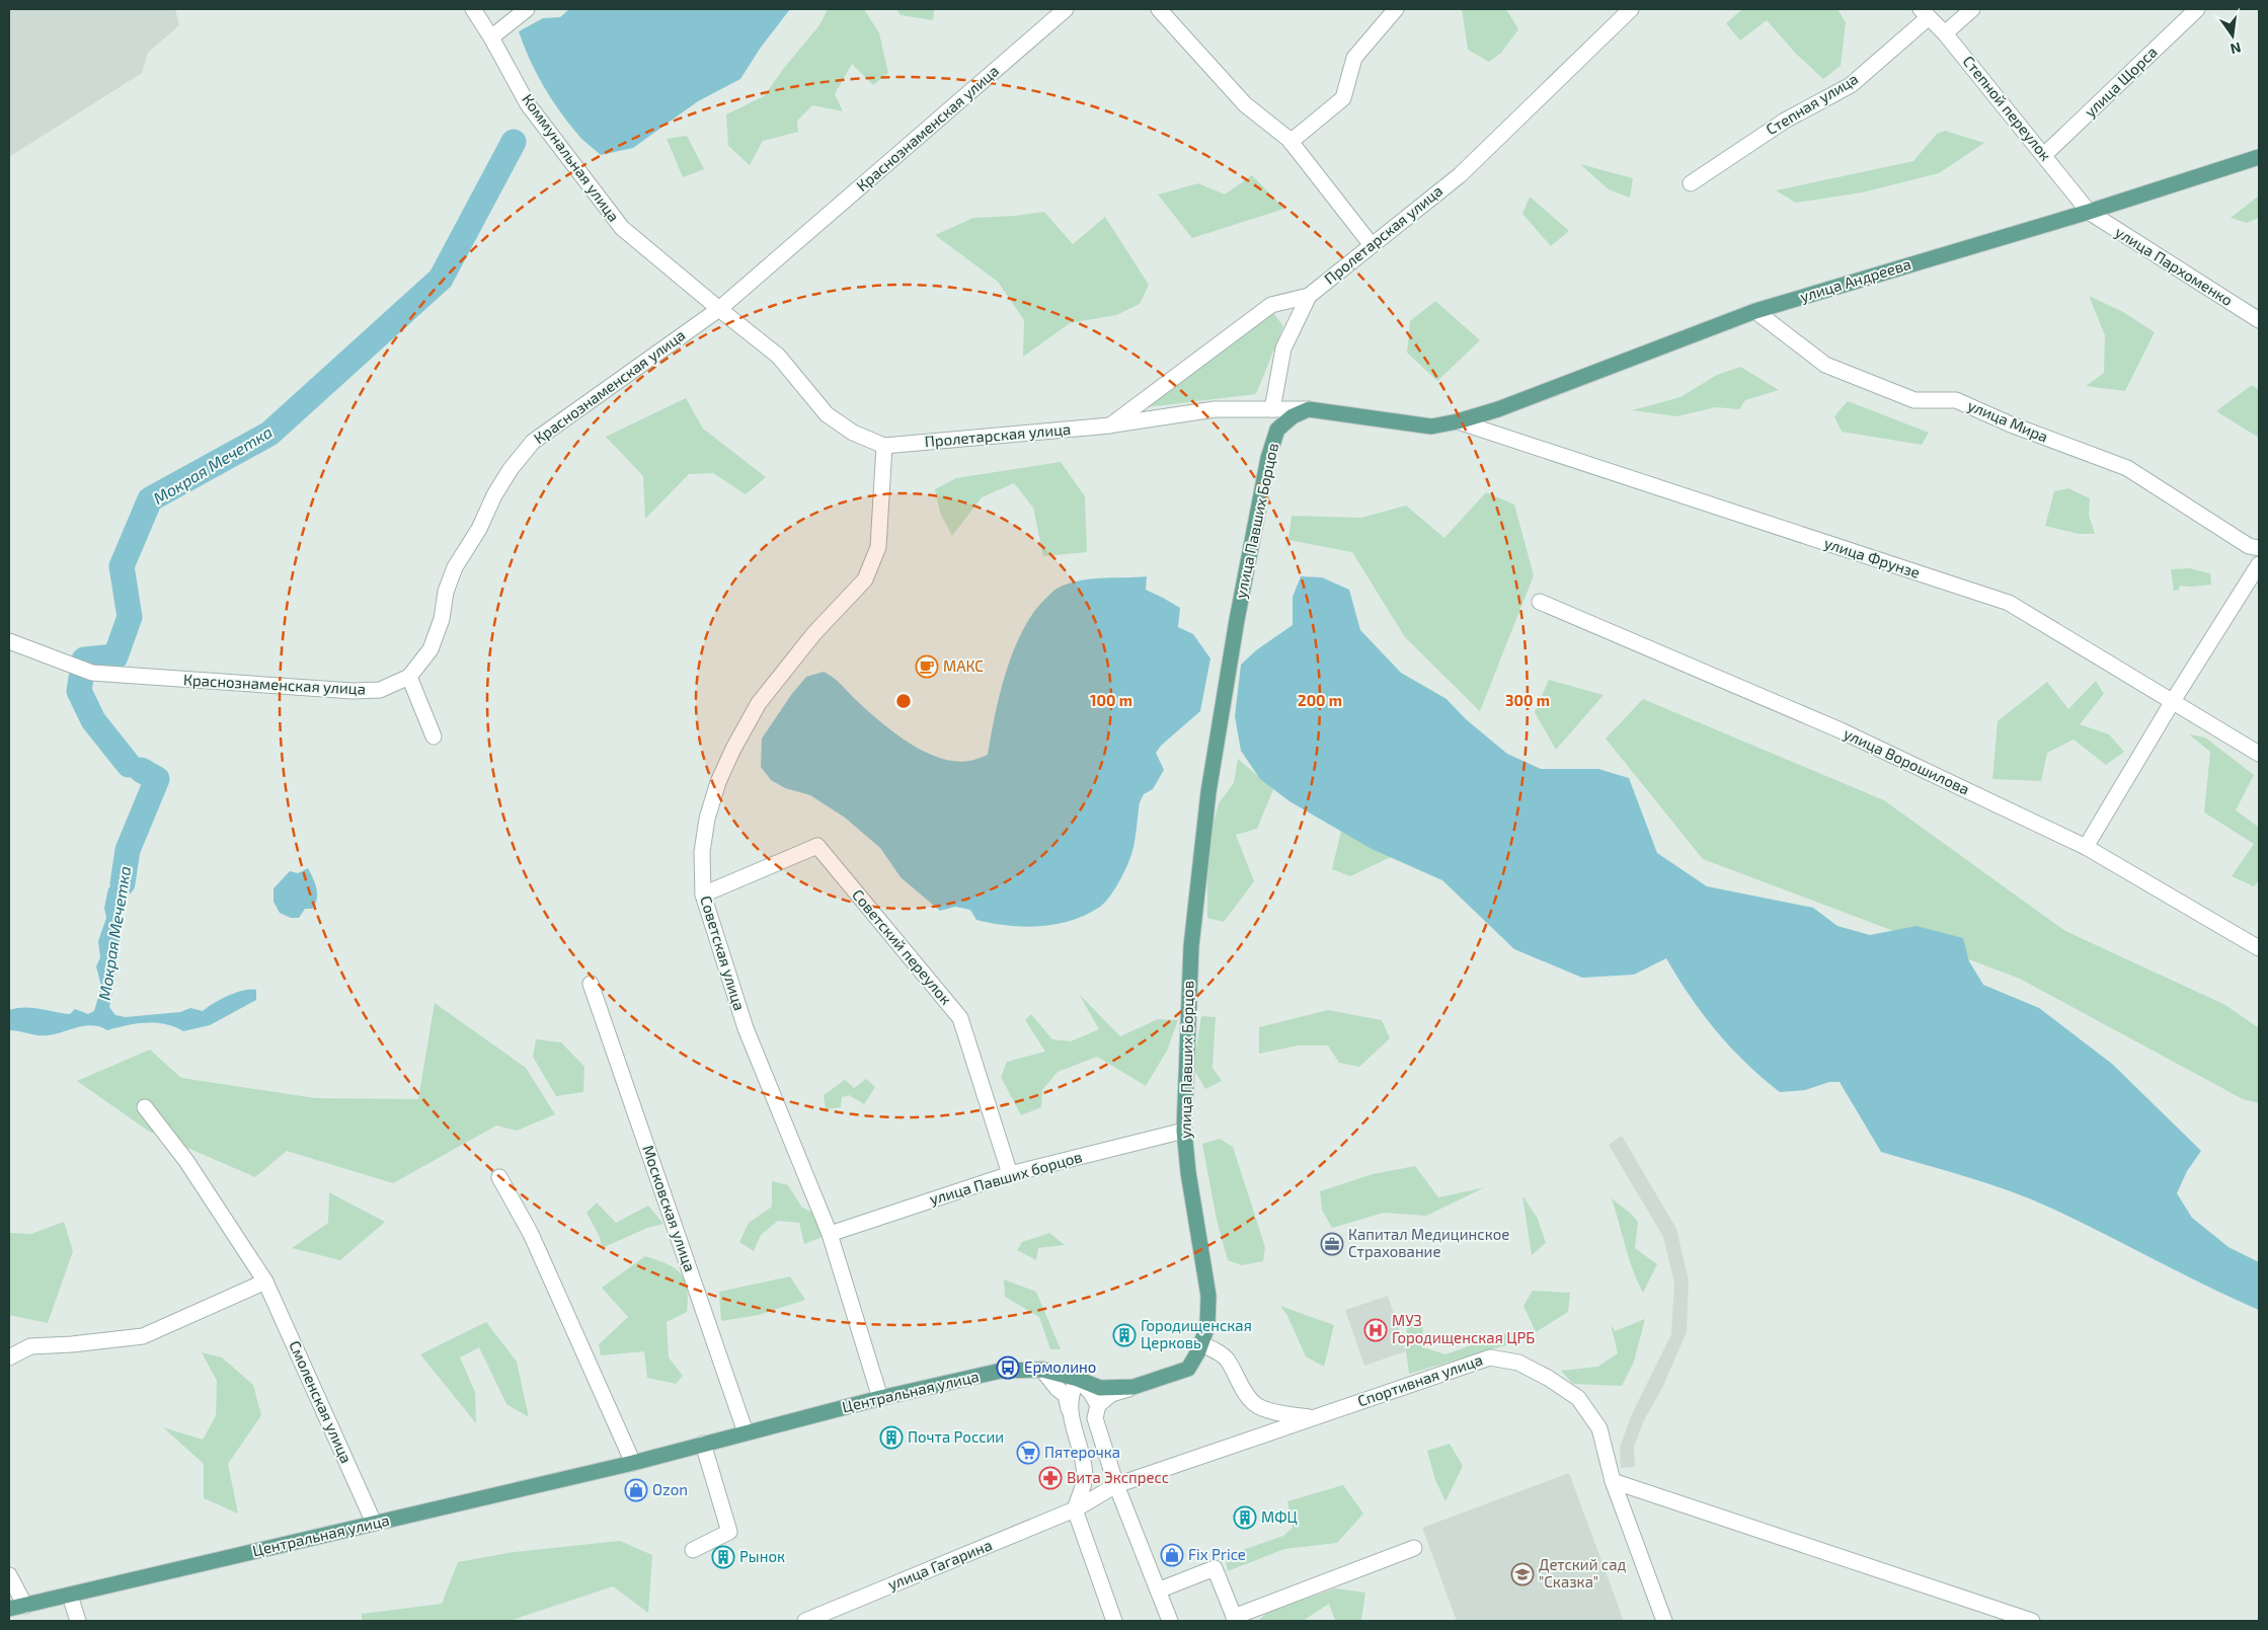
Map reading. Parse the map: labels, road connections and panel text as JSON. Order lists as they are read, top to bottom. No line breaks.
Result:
{"streets":{"main road":["улица Андреева","улица Павших Борцов","Центральная улица"],"street":["улица Щорса","Степная улица","Степной переулок","Краснознаменская улица","Коммунальная улица","Пролетарская улица","улица Пархоменко","улица Мира","улица Фрунзе","улица Ворошилова","Советский переулок","Советская улица","улица Павших борцов","Московская улица","Спортивная улица","Смоленская улица","улица Гагарина"]},"crossings":[["улица Щорса","Степной переулок"],["Степная улица","Степной переулок"],["Степной переулок","улица Пархоменко"],["Степной переулок","улица Андреева"],["Краснознаменская улица","Коммунальная улица"],["Коммунальная улица","Пролетарская улица"],["Коммунальная улица","Советская улица"],["Пролетарская улица","улица Андреева"],["Пролетарская улица","улица Павших Борцов"],["Пролетарская улица","Советская улица"],["улица Пархоменко","улица Андреева"],["улица Андреева","улица Мира"],["улица Андреева","улица Павших Борцов"],["улица Андреева","улица Фрунзе"],["улица Павших Борцов","улица Павших борцов"],["улица Павших Борцов","Центральная улица"],["Советский переулок","Советская улица"],["Советский переулок","улица Павших борцов"],["Советская улица","улица Павших борцов"],["Советская улица","Центральная улица"],["Московская улица","Центральная улица"],["Спортивная улица","улица Гагарина"],["Центральная улица","Смоленская улица"]],"water":["Мокрая Мечетка"],"places":{"cafe":["МАКС"],"office":["Капитал Медицинское Страхование"],"hospital":["МУЗ Городищенская ЦРБ"],"building":["Городищенская Церковь","Почта России","МФЦ","Рынок"],"bus stop":["Ермолино"],"supermarket":["Пятерочка"],"pharmacy":["Вита Экспресс"],"shop":["Ozon","Fix Price"],"school or university":["Детский сад \"Сказка\""]},"north":"bottom","rings":["100 m","200 m","300 m"]}
